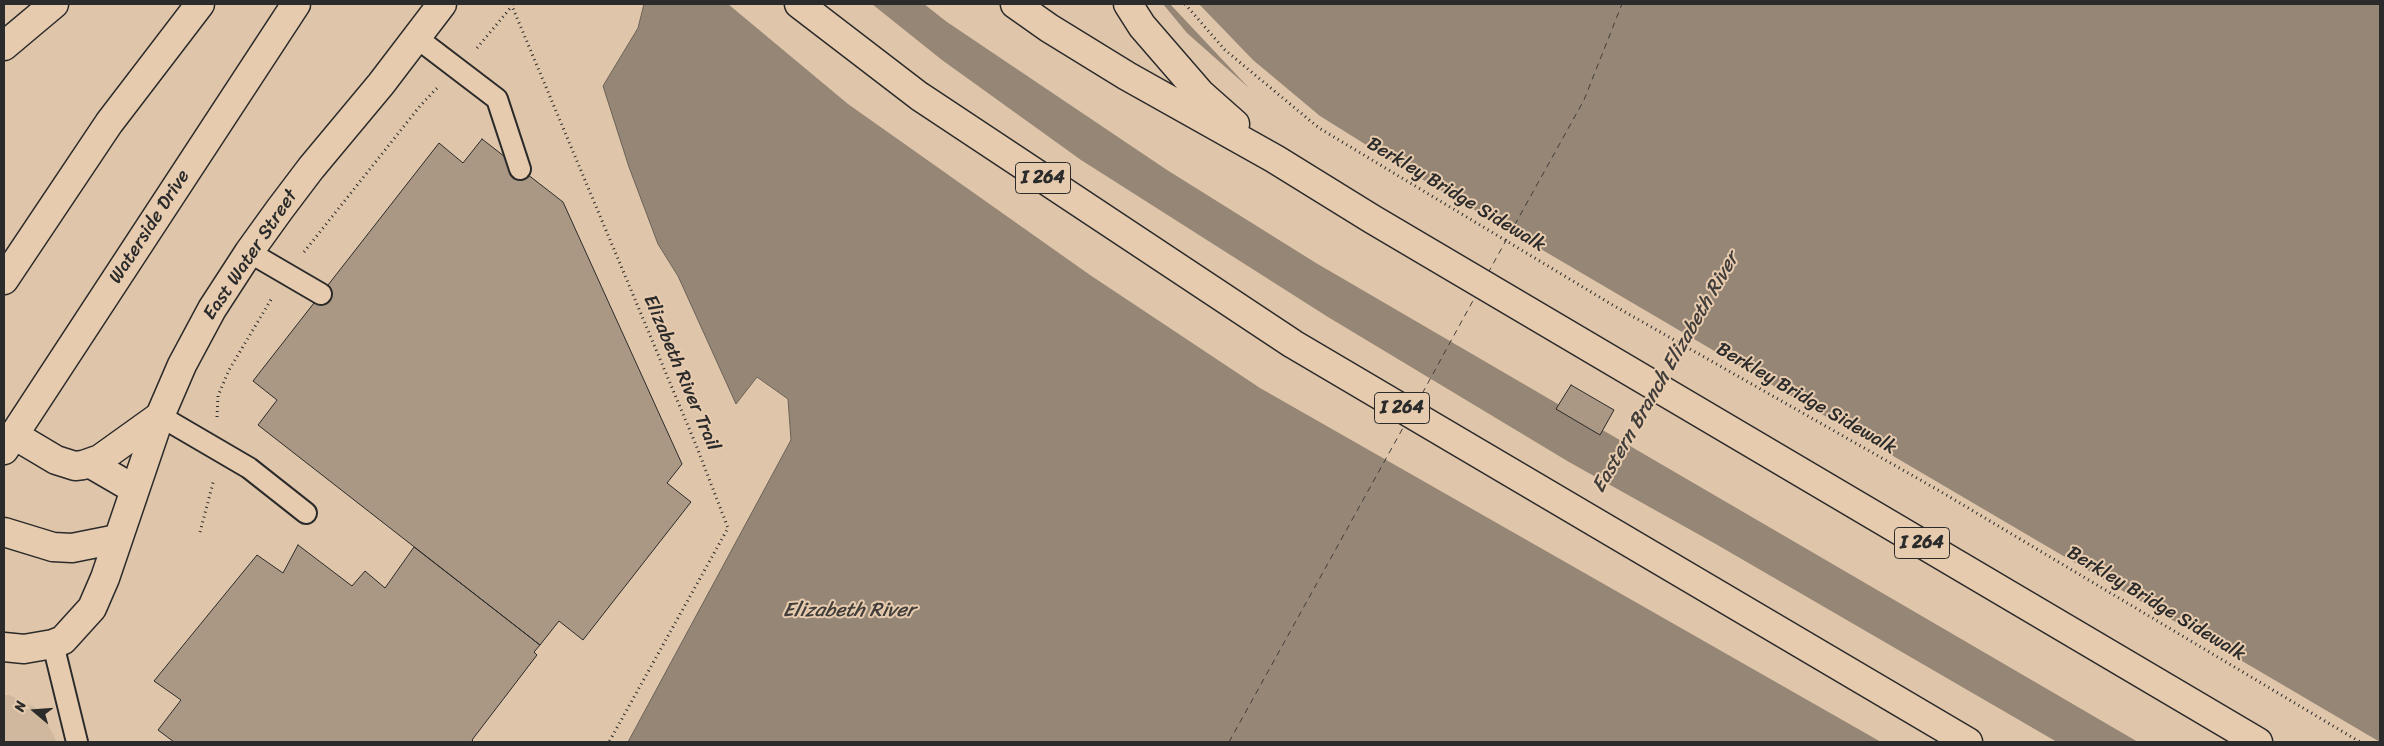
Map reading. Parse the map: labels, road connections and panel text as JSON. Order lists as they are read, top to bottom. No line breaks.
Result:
{"streets":{"main road":["I 264","Waterside Drive","East Water Street"],"path":["Berkley Bridge Sidewalk","Elizabeth River Trail"]},"water":["Eastern Branch Elizabeth River","Elizabeth River"],"north":"left"}
